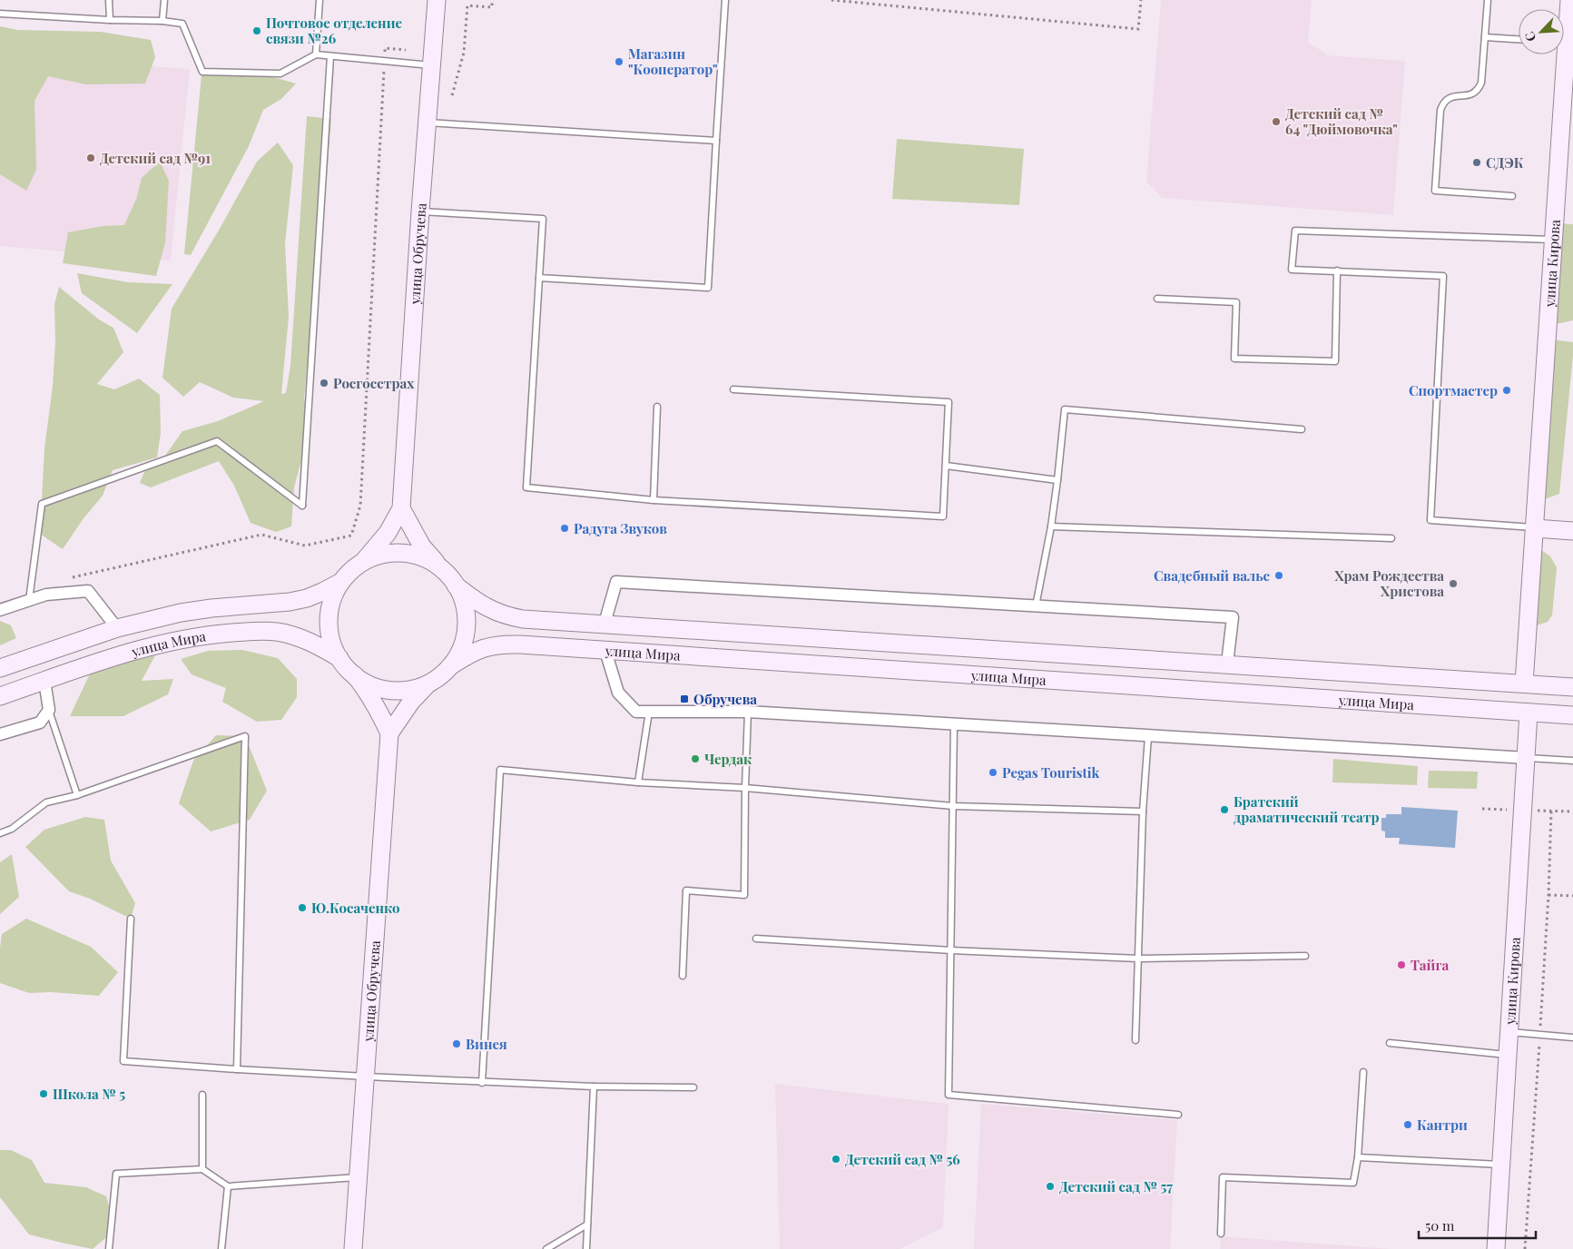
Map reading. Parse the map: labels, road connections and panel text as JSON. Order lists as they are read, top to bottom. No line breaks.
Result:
{"streets":{"main road":["улица Обручева","улица Кирова","улица Мира"]},"crossings":[["улица Обручева","улица Мира"],["улица Кирова","улица Мира"]],"places":{"other":["Почтовое отделение связи №26","Магазин \"Кооператор\"","Детский сад № 64 \"Дюймовочка\"","Детский сад №91","СДЭК","Росгосстрах","Спортмастер","Радуга Звуков","Свадебный вальс","Храм Рождества Христова","Чердак","Pegas Touristik","Братский драматический театр","Ю.Косаченко","Тайга","Винея","Школа № 5","Кантри","Детский сад № 56","Детский сад № 57"],"transit":["Обручева"]},"scale_bar":"50 m","north":"bottom left"}
